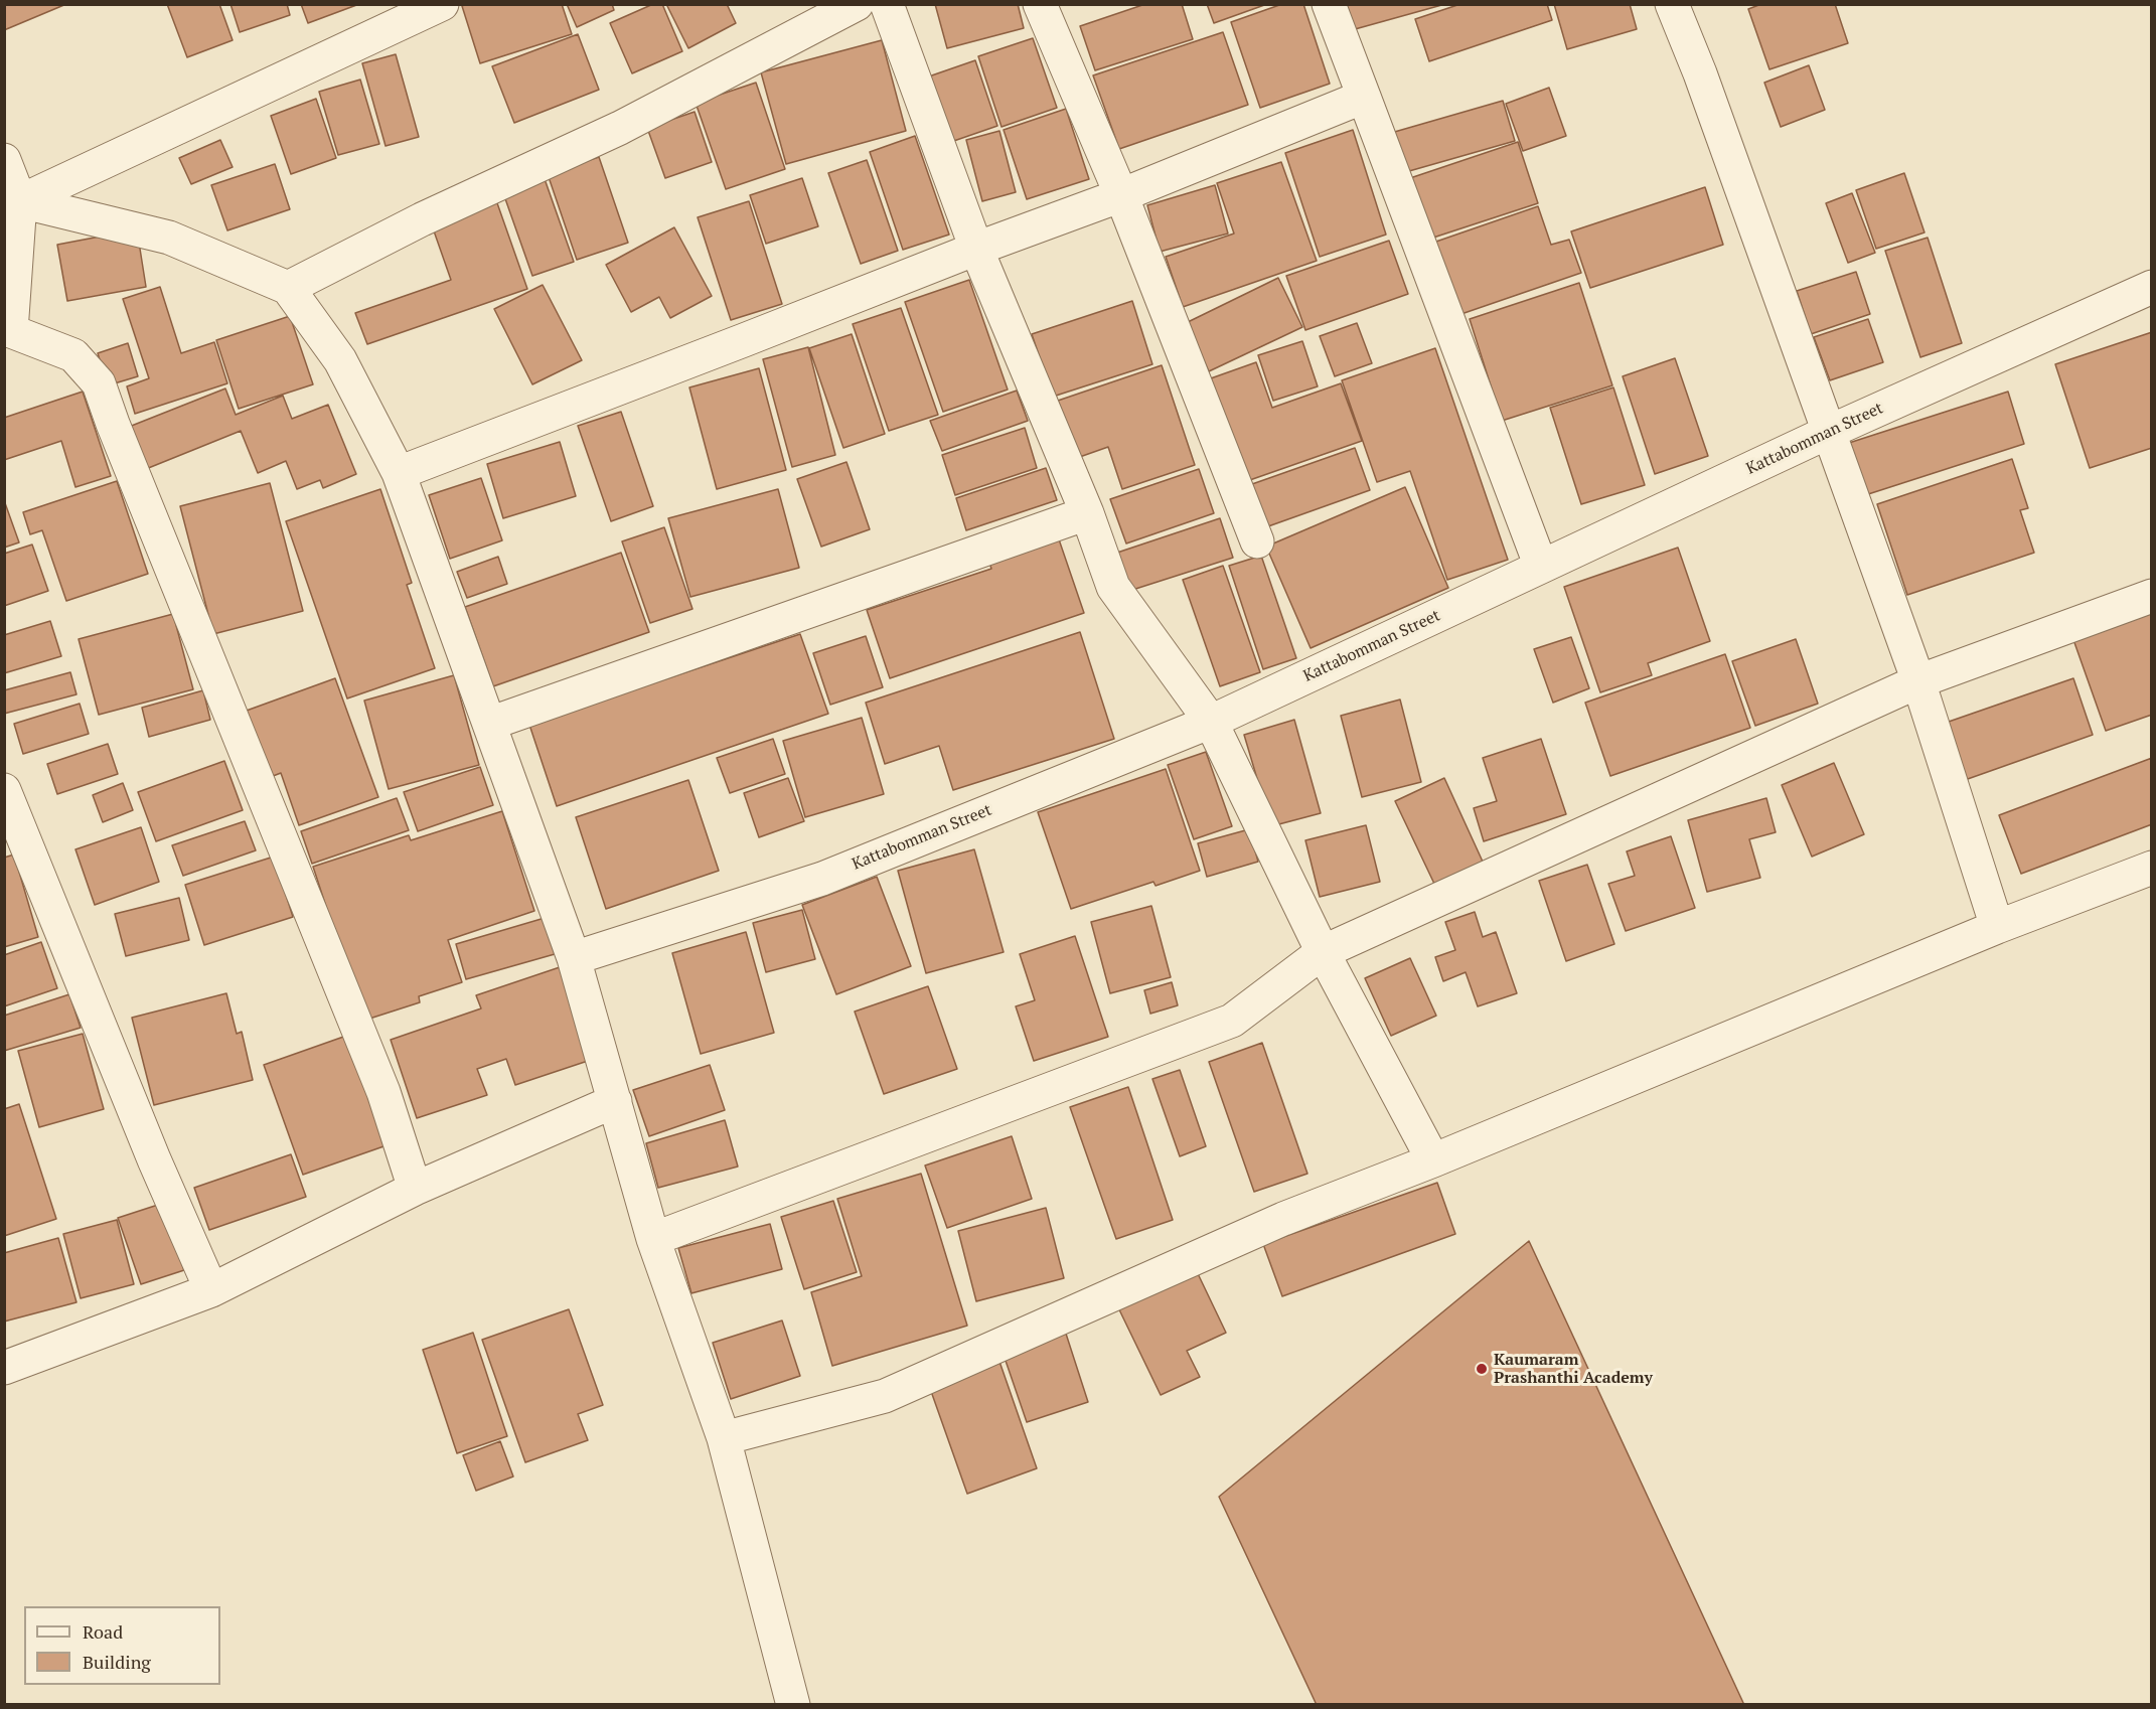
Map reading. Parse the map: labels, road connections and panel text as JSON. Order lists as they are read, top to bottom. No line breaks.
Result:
{"streets":{"street":["Kattabomman Street"]},"places":["Kaumaram Prashanthi Academy"],"legend":["Road","Building"]}
